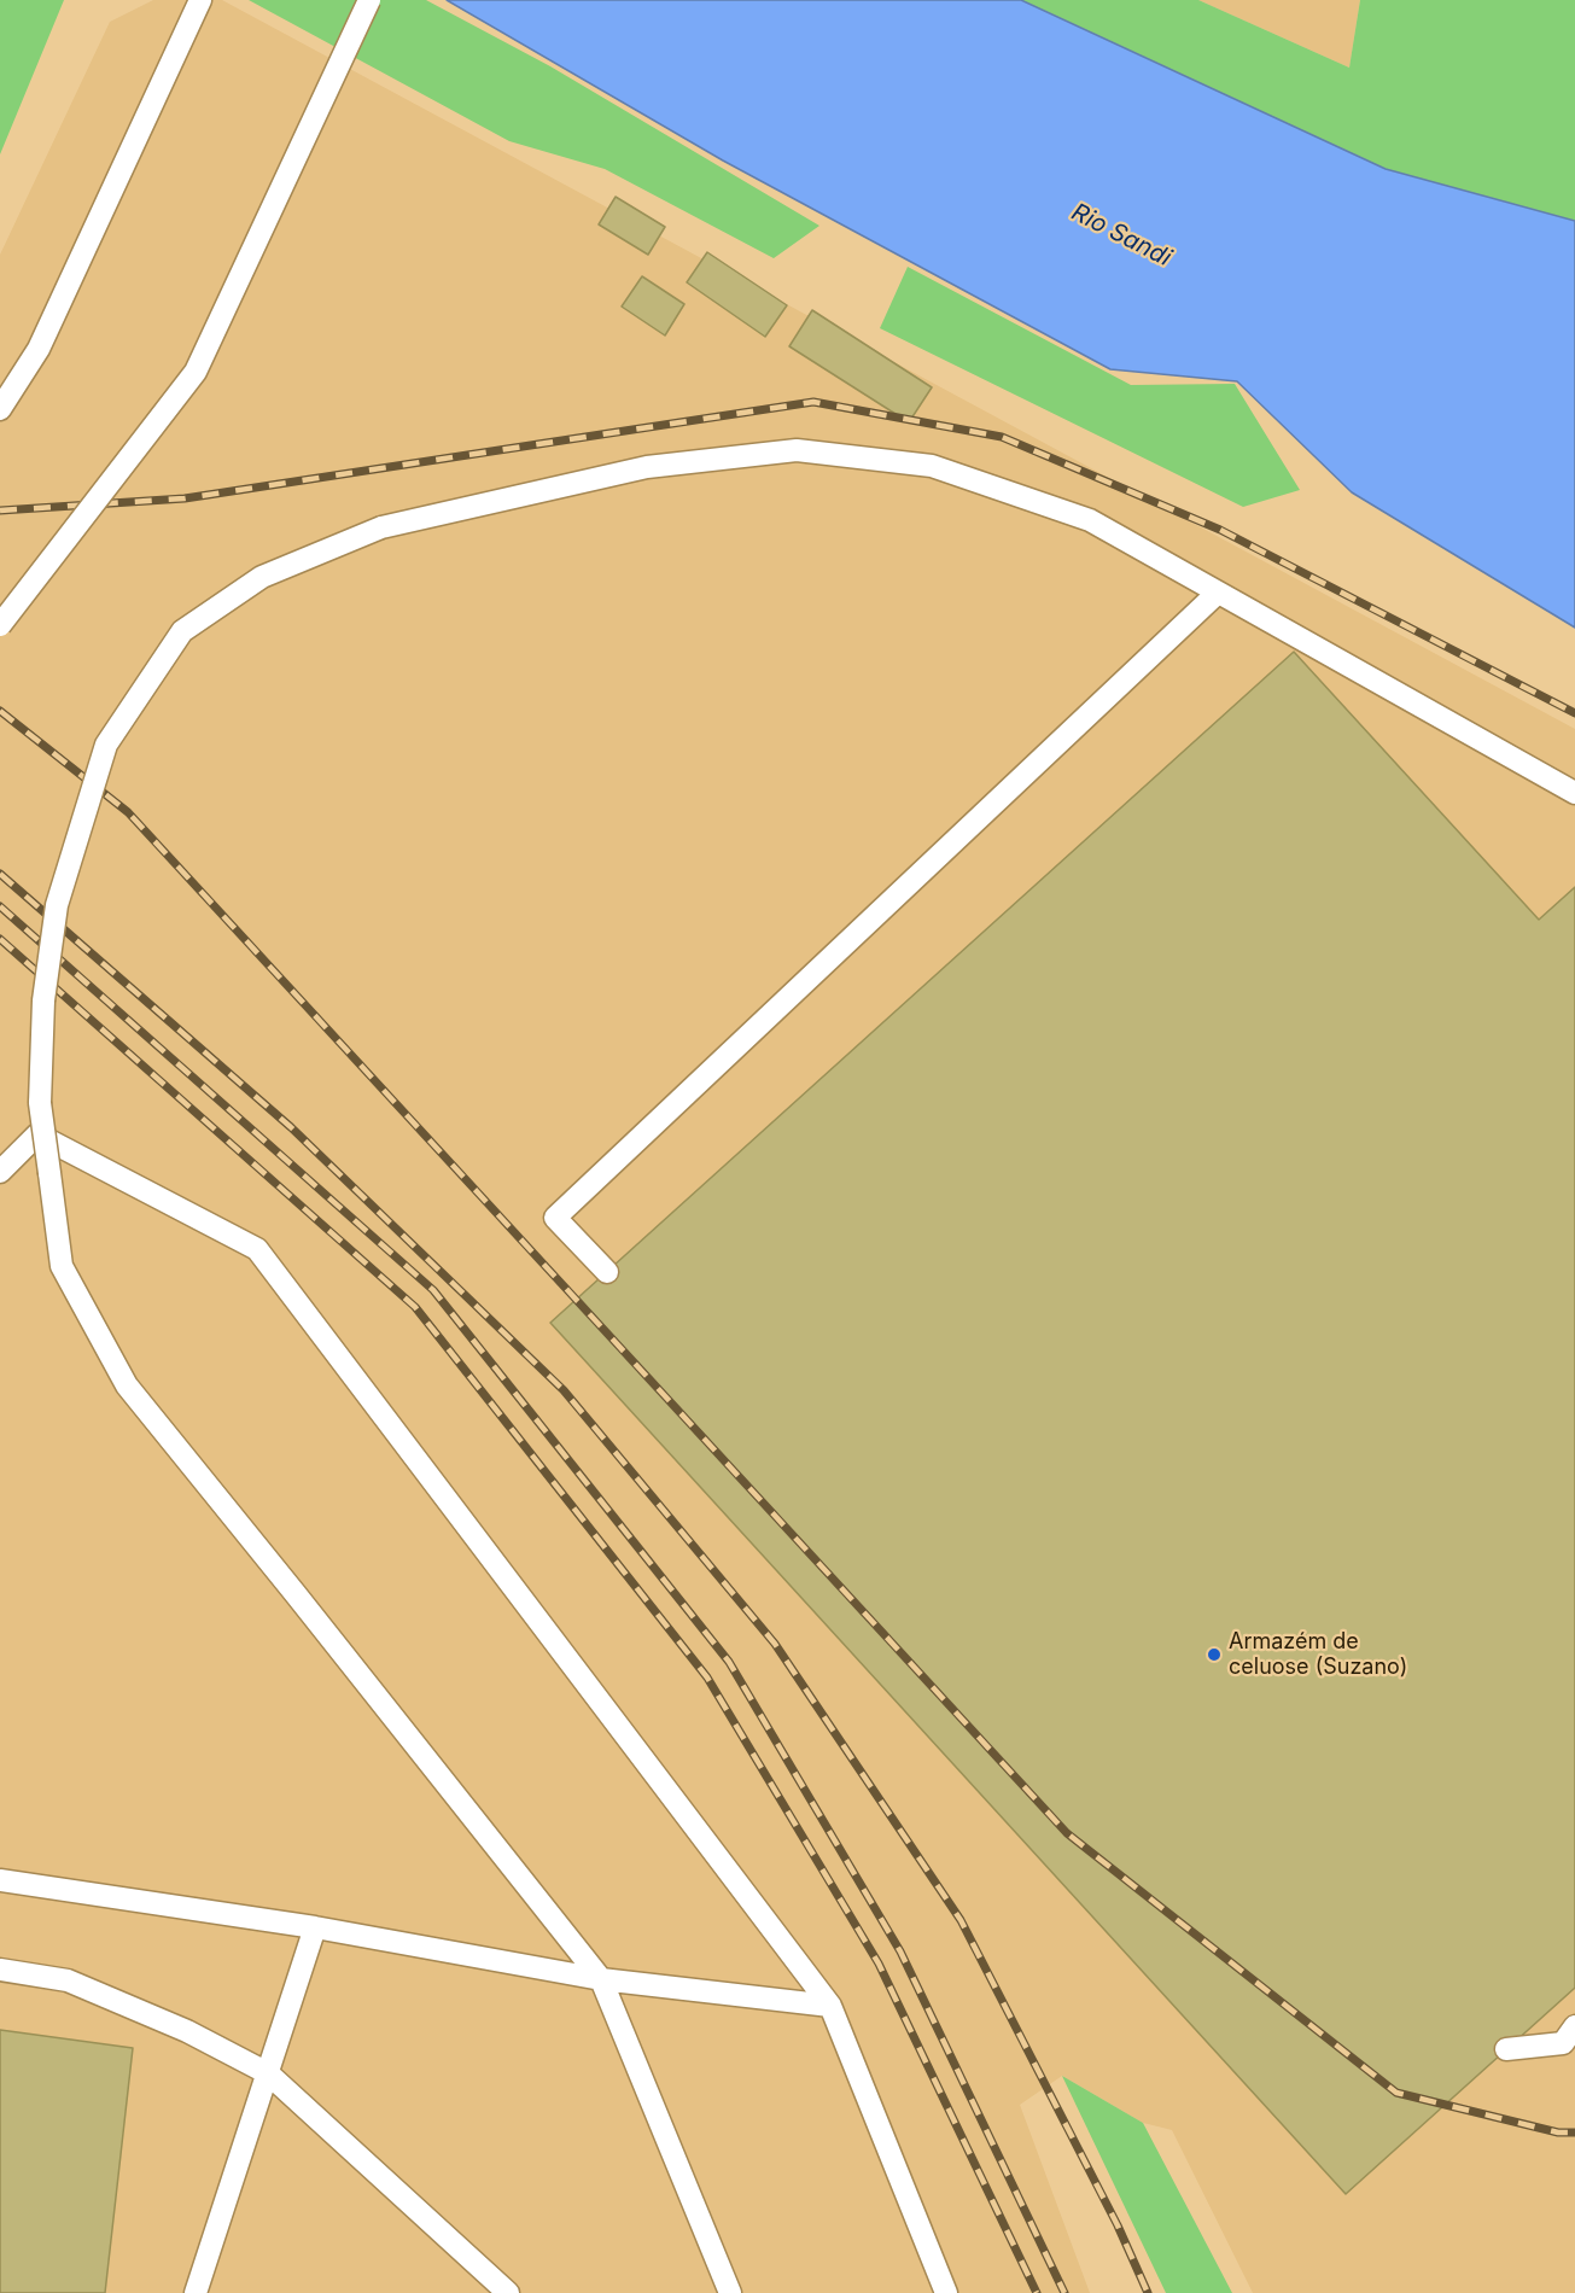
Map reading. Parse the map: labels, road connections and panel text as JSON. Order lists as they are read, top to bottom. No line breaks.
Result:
{"water":["Rio Sandi"],"places":["Armazém de celuose (Suzano)"]}
